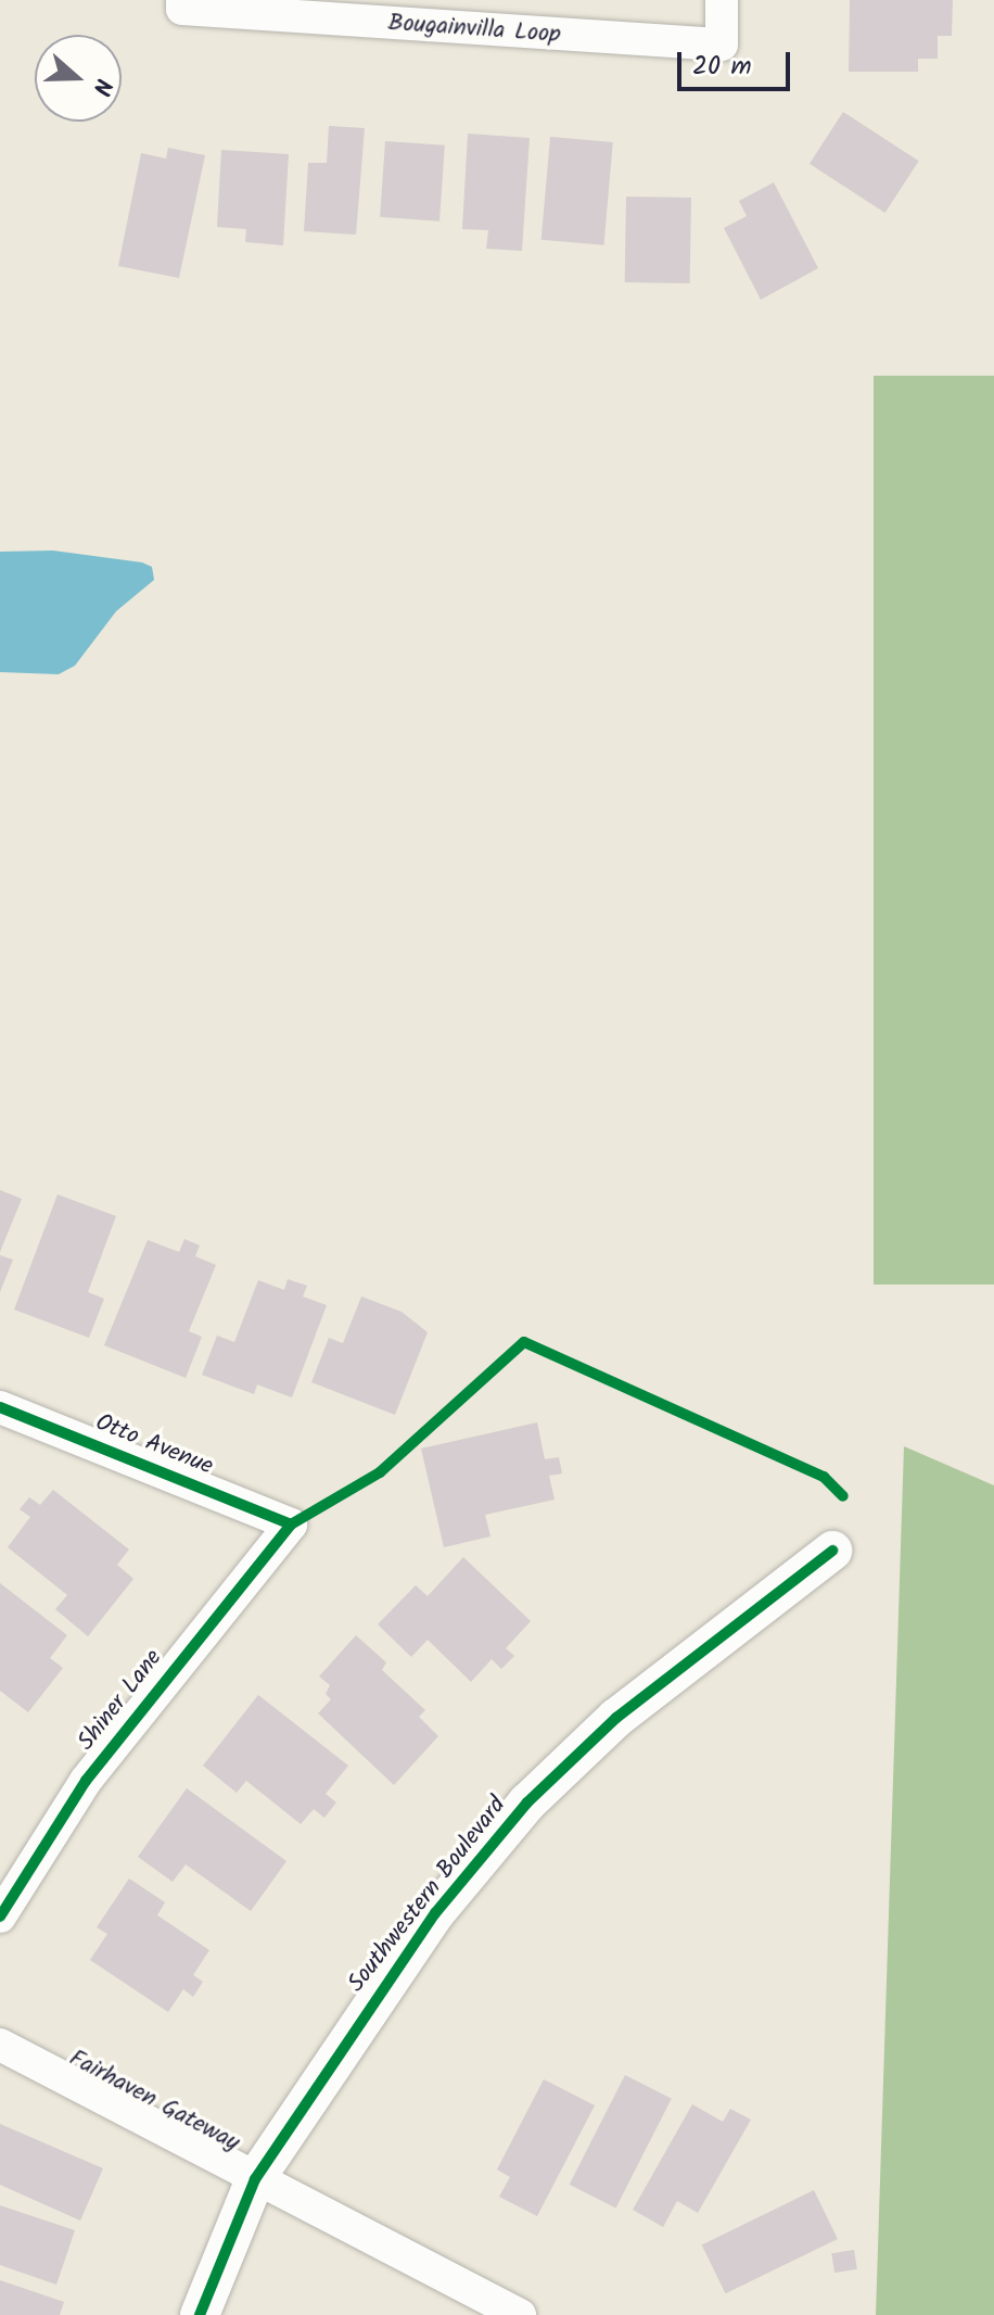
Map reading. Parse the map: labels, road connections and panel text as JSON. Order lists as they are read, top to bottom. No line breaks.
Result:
{"streets":{"street":["Bougainvilla Loop","Otto Avenue","Shiner Lane","Southwestern Boulevard","Fairhaven Gateway"]},"crossings":[["Otto Avenue","Shiner Lane"],["Southwestern Boulevard","Fairhaven Gateway"]],"scale_bar":"20 m","north":"right"}
